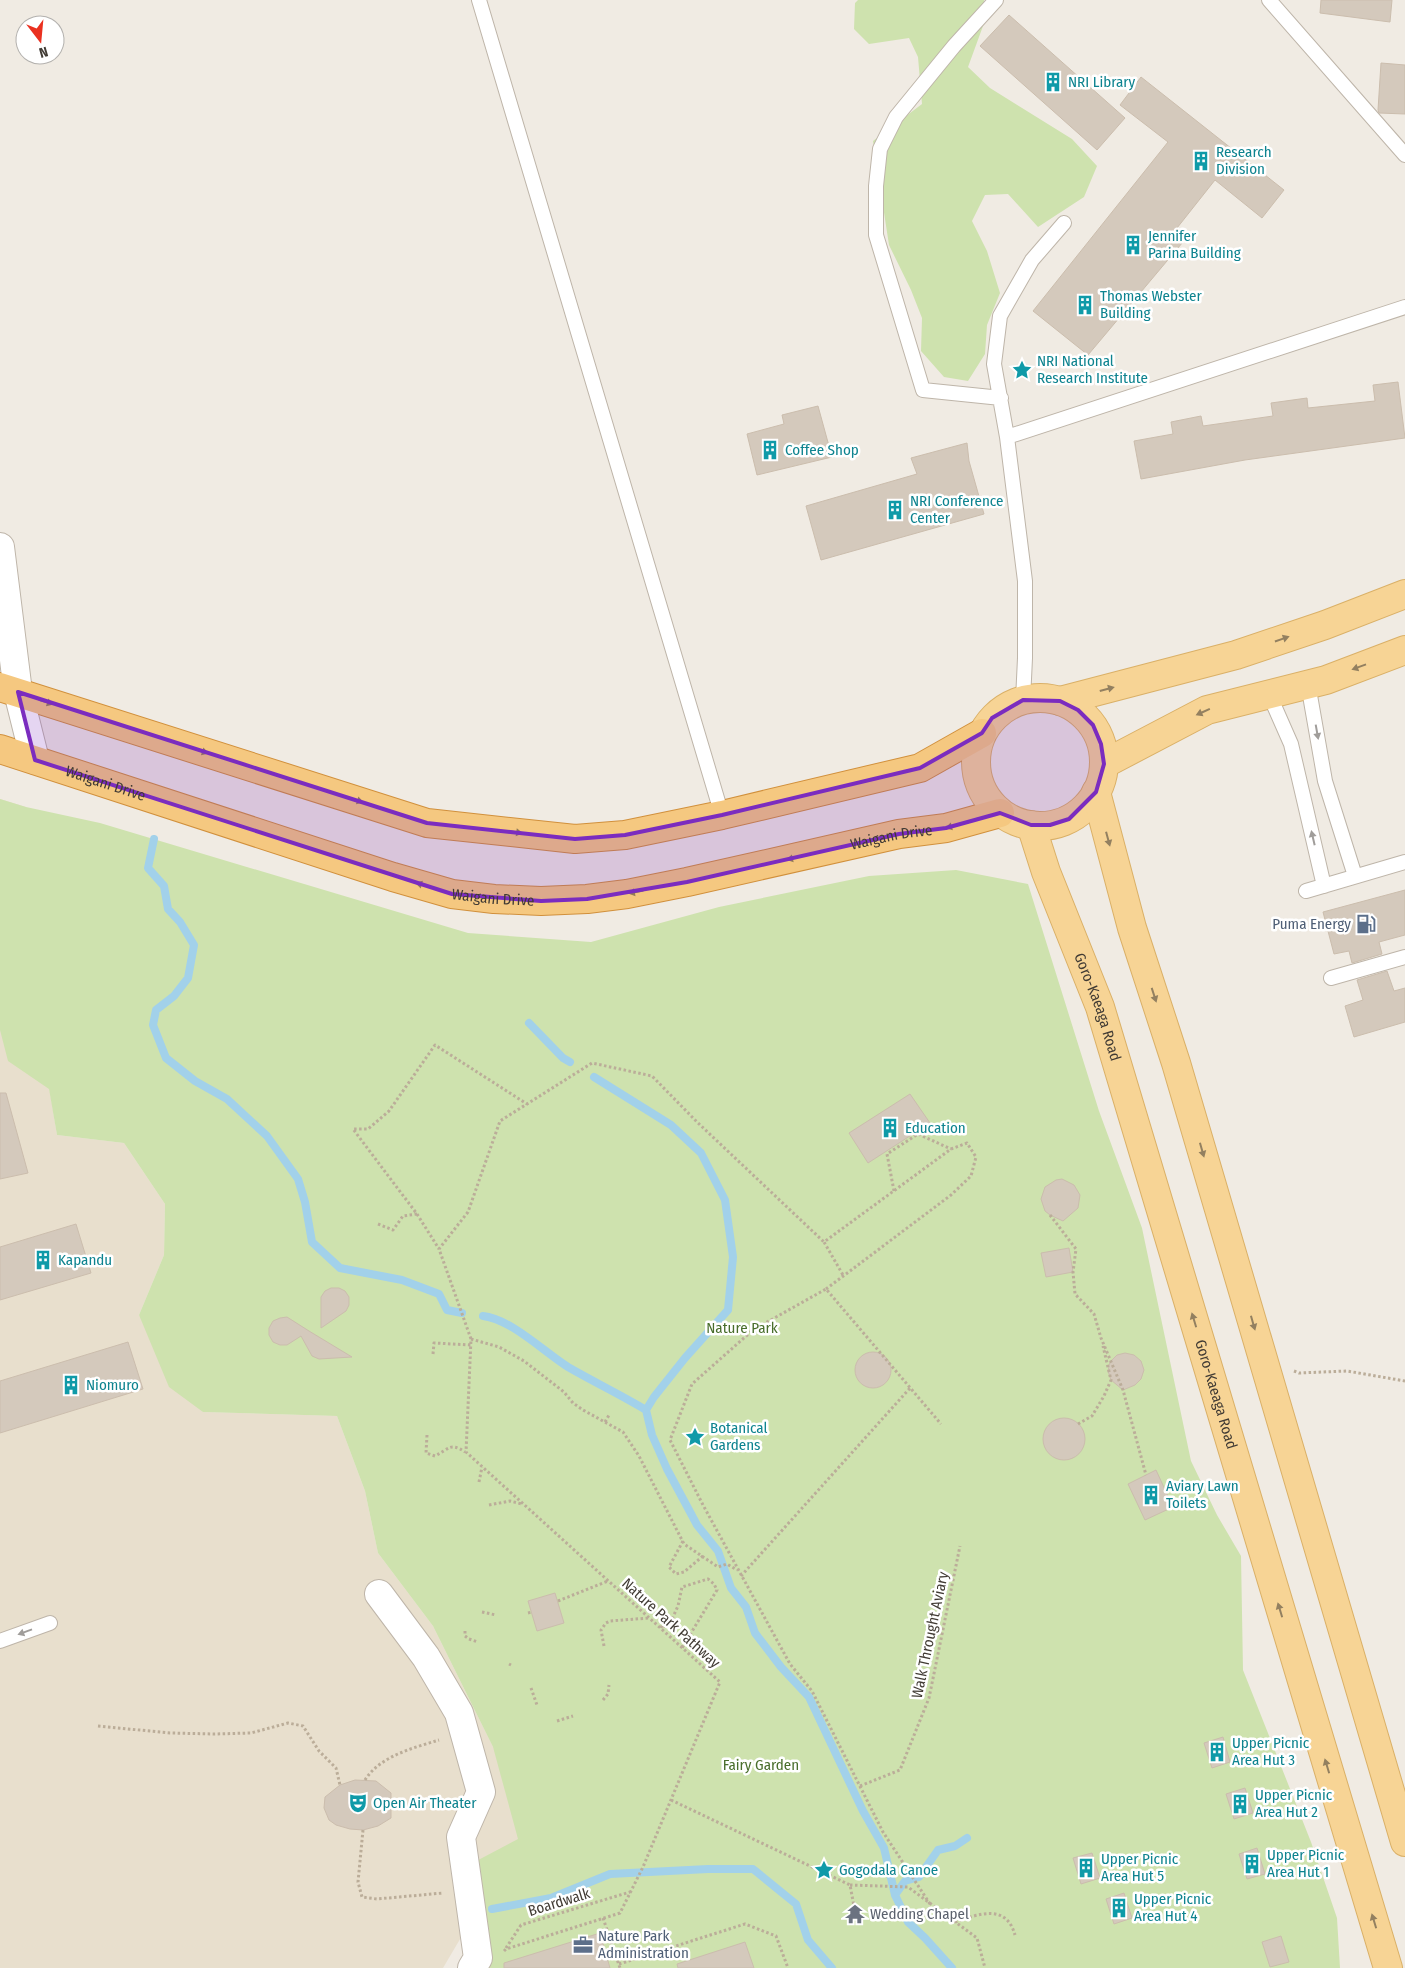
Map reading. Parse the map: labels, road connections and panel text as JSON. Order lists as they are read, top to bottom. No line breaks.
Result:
{"streets":{"highway":["Waigani Drive"],"main road":["Goro-Kaeaga Road"],"path":["Nature Park Pathway","Walk Throught Aviary","Boardwalk"]},"crossings":[["Waigani Drive","Goro-Kaeaga Road"],["Nature Park Pathway","Boardwalk"]],"parks":["Nature Park","Fairy Garden"],"places":{"building":["NRI Library","Research Division","Jennifer Parina Building","Thomas Webster Building","Coffee Shop","NRI Conference Center","Education","Kapandu","Niomuro","Aviary Lawn Toilets","Upper Picnic Area Hut 3","Upper Picnic Area Hut 2","Upper Picnic Area Hut 1","Upper Picnic Area Hut 5","Upper Picnic Area Hut 4"],"place":["NRI National Research Institute","Botanical Gardens","Gogodala Canoe"],"fuel station":["Puma Energy"],"theatre":["Open Air Theater"],"temple":["Wedding Chapel"],"office":["Nature Park Administration"]},"north":"bottom"}
